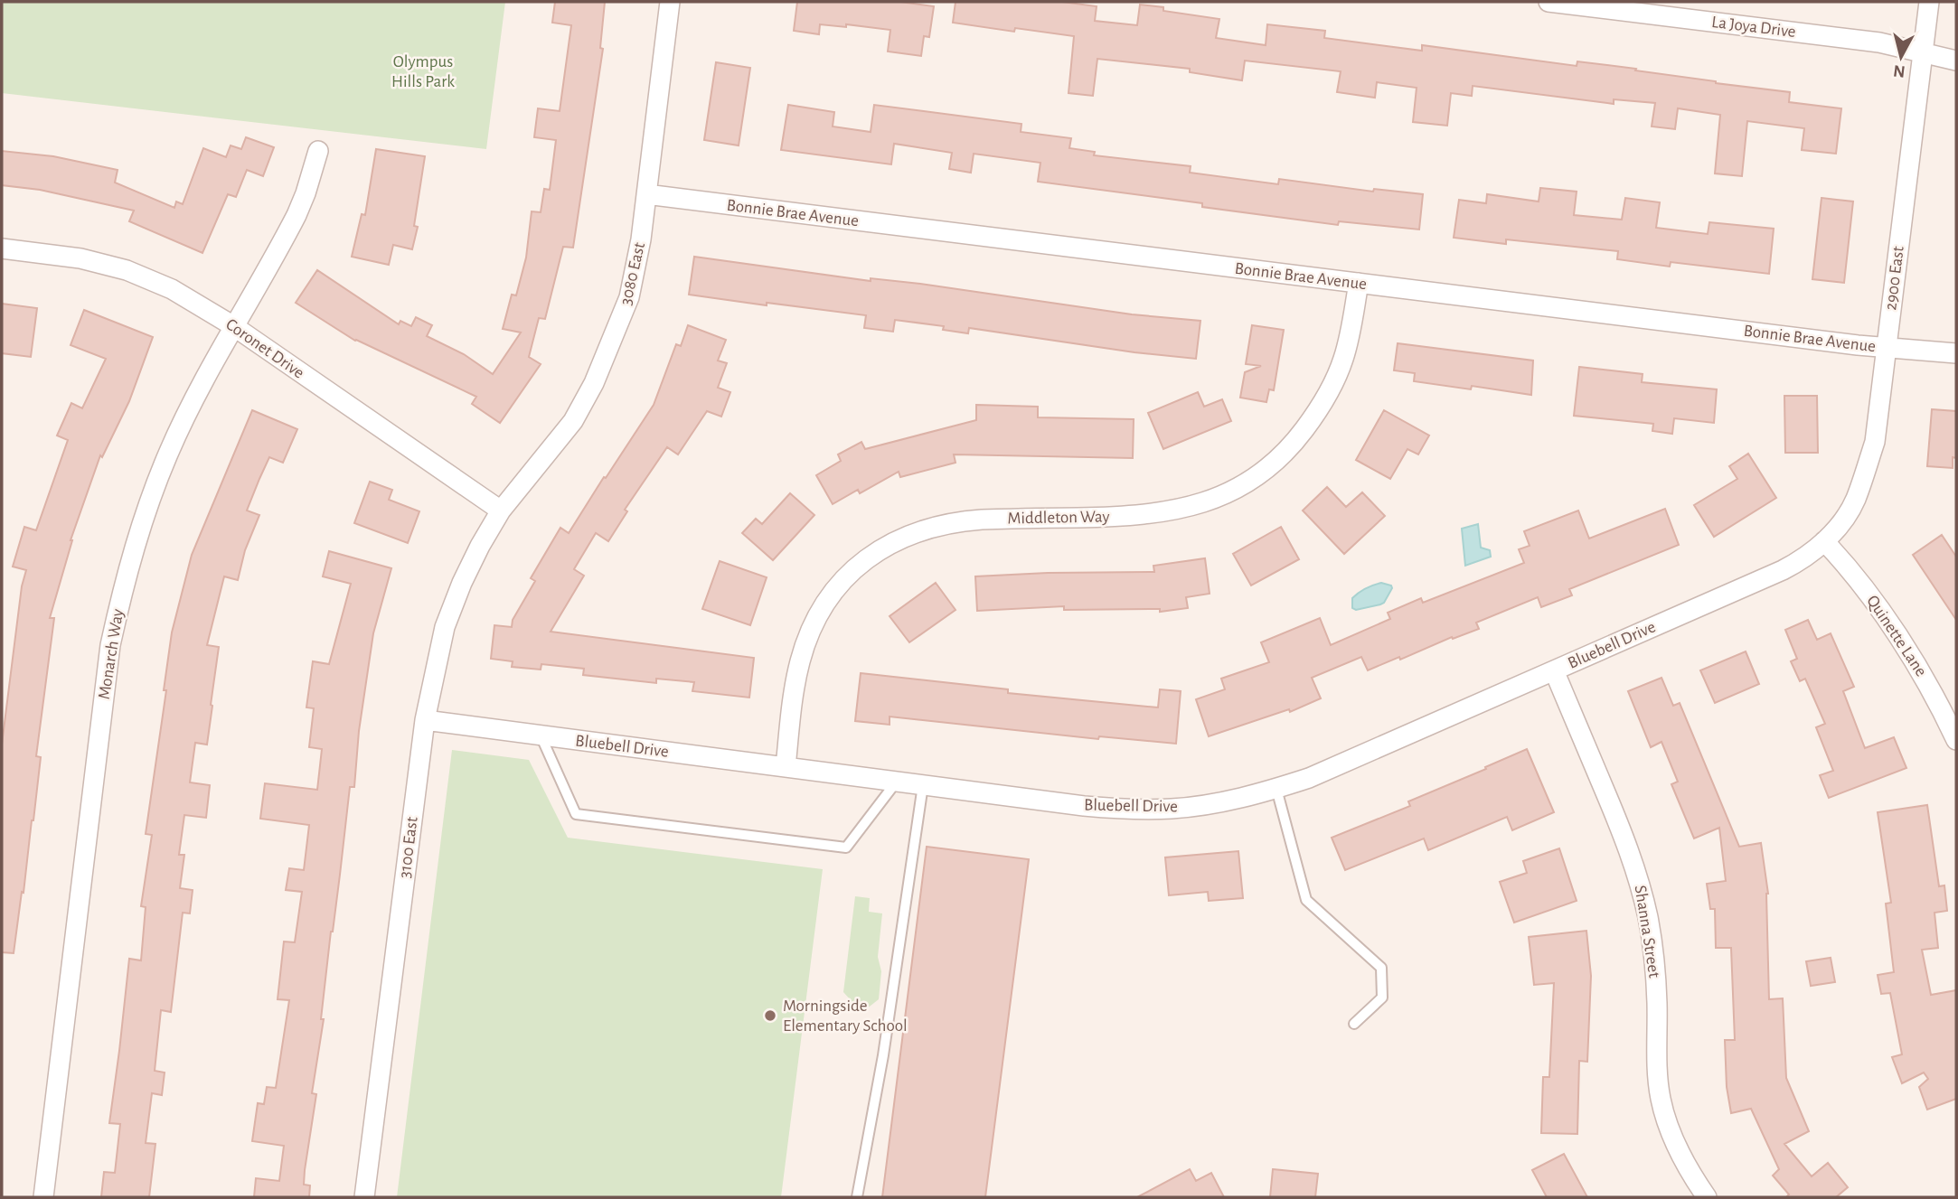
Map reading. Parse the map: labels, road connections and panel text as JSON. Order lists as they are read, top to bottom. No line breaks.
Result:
{"streets":{"street":["La Joya Drive","Bonnie Brae Avenue","3080 East","2900 East","Coronet Drive","Middleton Way","Quinette Lane","Bluebell Drive","Monarch Way","3100 East","Shanna Street"]},"crossings":[["La Joya Drive","2900 East"],["Bonnie Brae Avenue","3080 East"],["Bonnie Brae Avenue","2900 East"],["Bonnie Brae Avenue","Middleton Way"],["3080 East","Coronet Drive"],["3080 East","3100 East"],["2900 East","Quinette Lane"],["2900 East","Bluebell Drive"],["Coronet Drive","Monarch Way"],["Coronet Drive","3100 East"],["Middleton Way","Bluebell Drive"],["Quinette Lane","Bluebell Drive"],["Bluebell Drive","3100 East"],["Bluebell Drive","Shanna Street"]],"parks":["Olympus Hills Park"],"places":["Morningside Elementary School"],"north":"bottom"}
